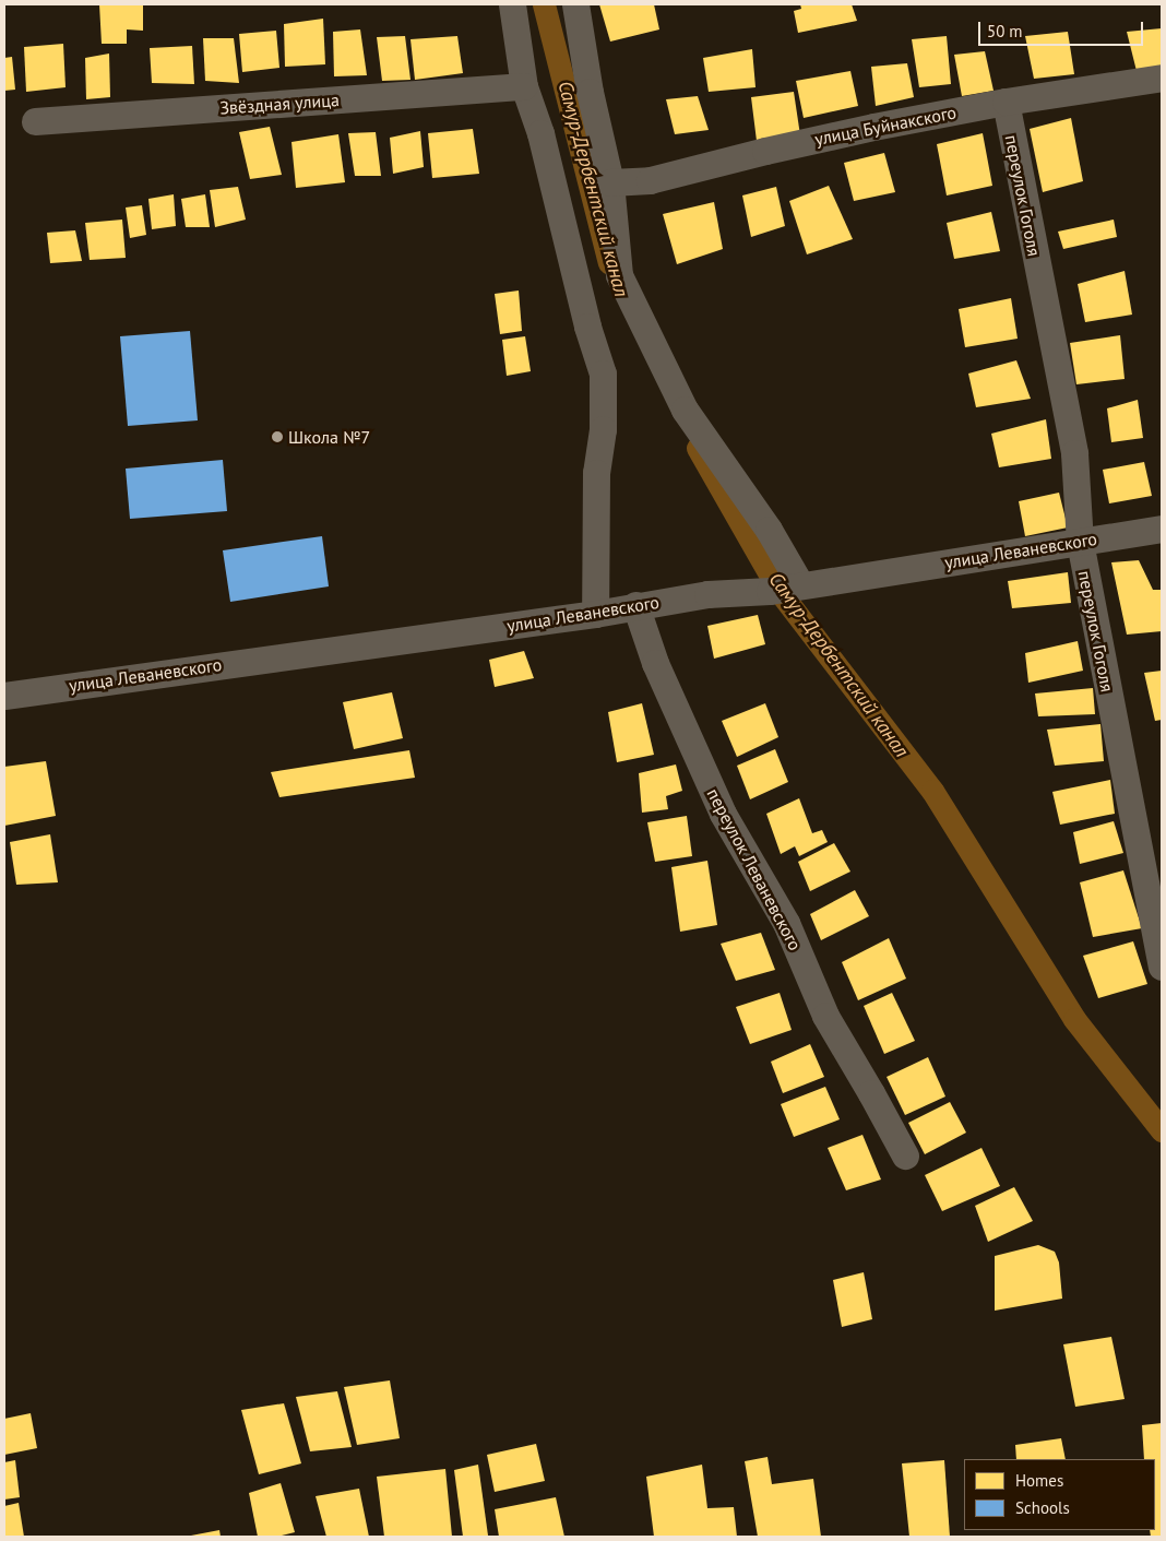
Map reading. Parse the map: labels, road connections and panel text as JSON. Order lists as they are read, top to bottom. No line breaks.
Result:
{"streets":{"street":["Звёздная улица","улица Буйнакского","переулок Гоголя","улица Леваневского","переулок Леваневского"]},"crossings":[["улица Буйнакского","переулок Гоголя"],["переулок Гоголя","улица Леваневского"],["улица Леваневского","переулок Леваневского"]],"water":["Самур-Дербентский канал"],"places":["Школа №7"],"legend":["Homes","Schools"],"scale_bar":"50 m"}
